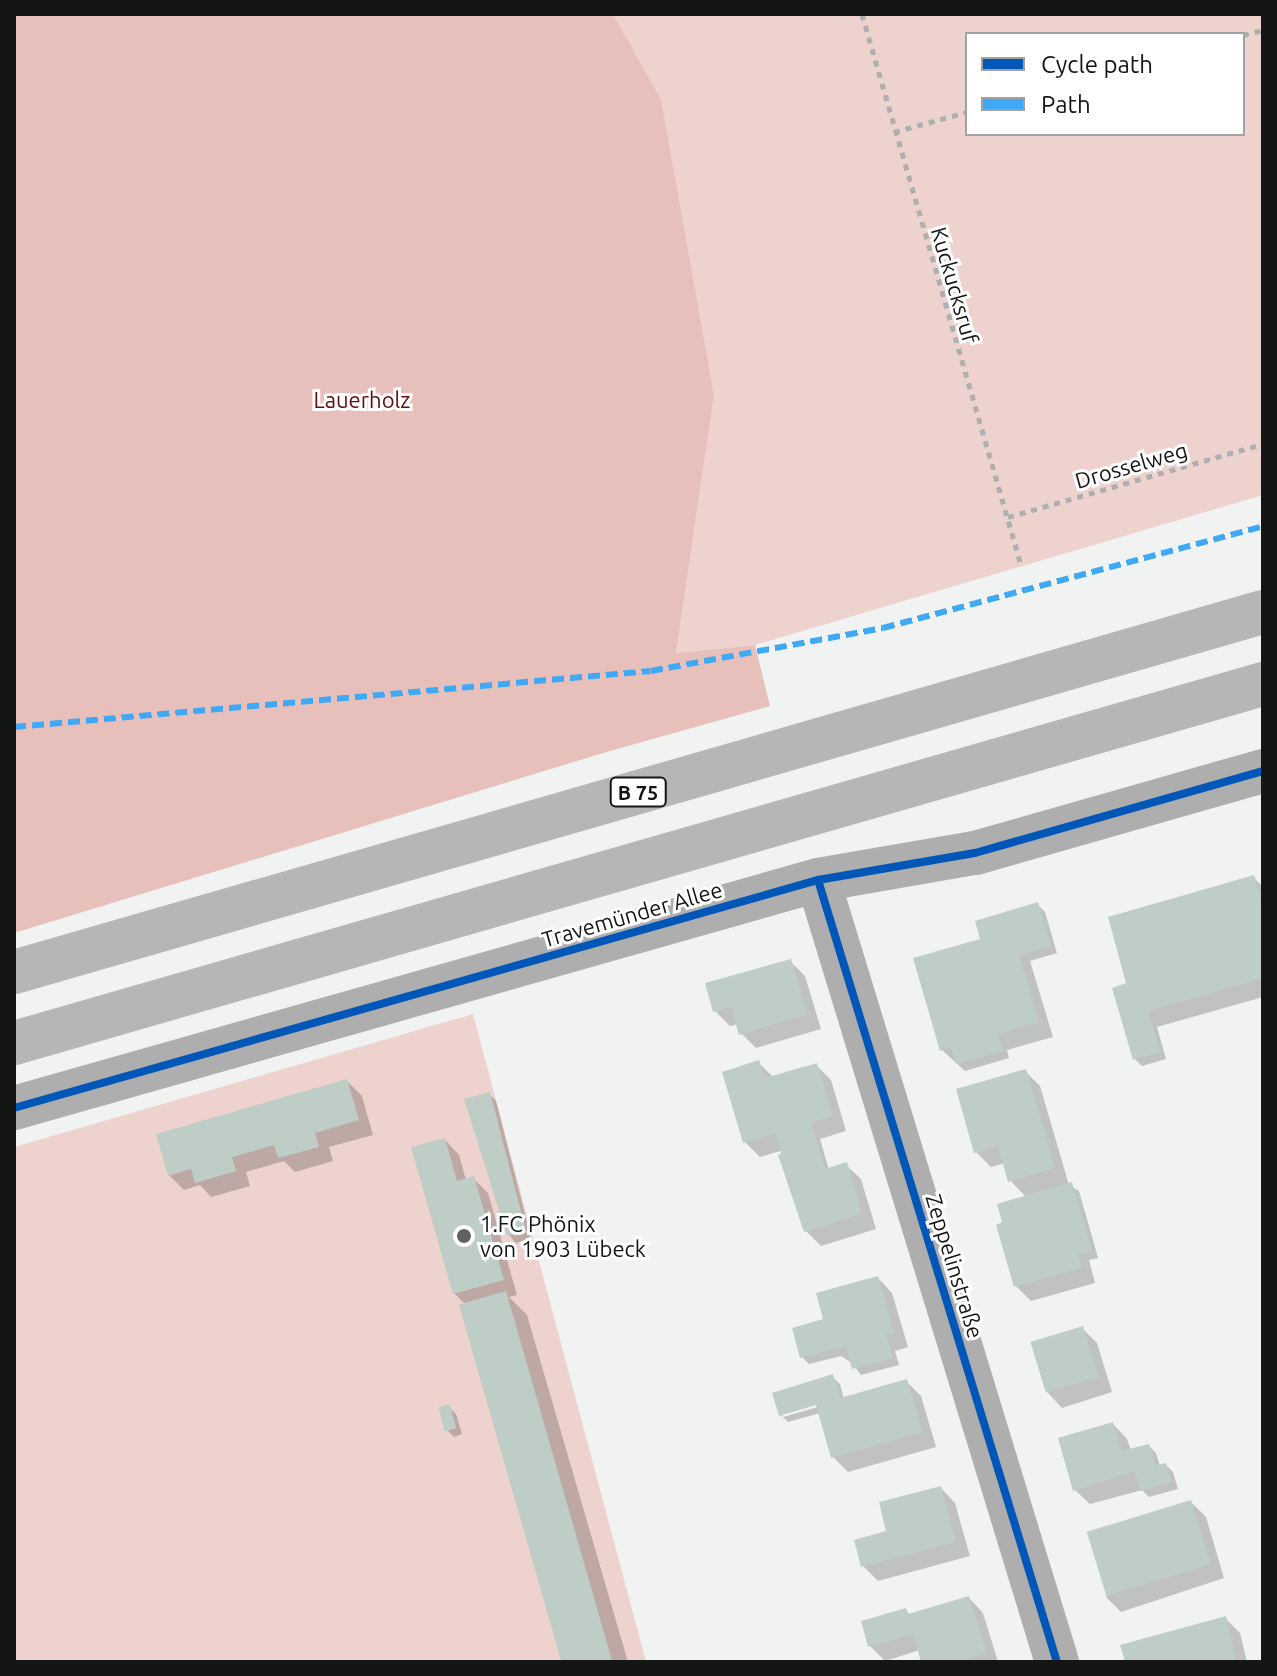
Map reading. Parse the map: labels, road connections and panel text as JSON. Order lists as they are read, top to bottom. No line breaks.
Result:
{"streets":{"highway":["B 75"],"street":["Travemünder Allee","Zeppelinstraße"],"path":["Kuckucksruf","Drosselweg"]},"crossings":[["Kuckucksruf","Drosselweg"],["Travemünder Allee","Zeppelinstraße"]],"parks":["Lauerholz"],"places":["1.FC Phönix von 1903 Lübeck"],"legend":["Cycle path","Path"]}
